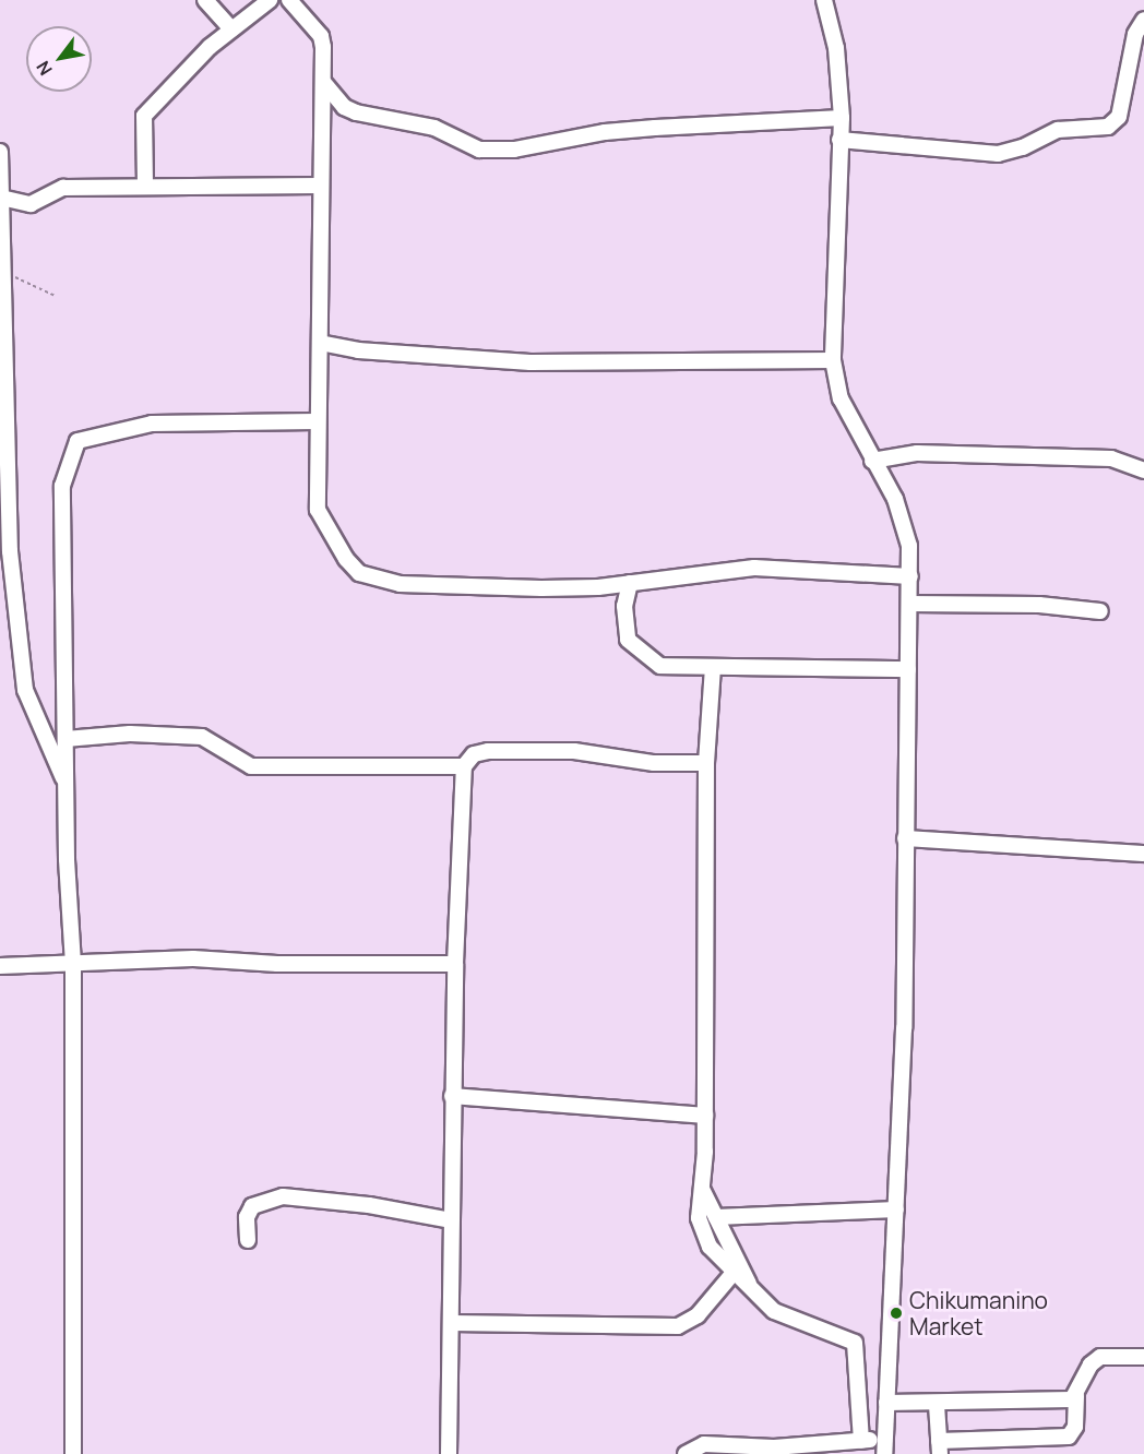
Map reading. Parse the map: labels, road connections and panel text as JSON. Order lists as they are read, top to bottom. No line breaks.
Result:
{"places":["Chikumanino Market"],"north":"bottom left"}
